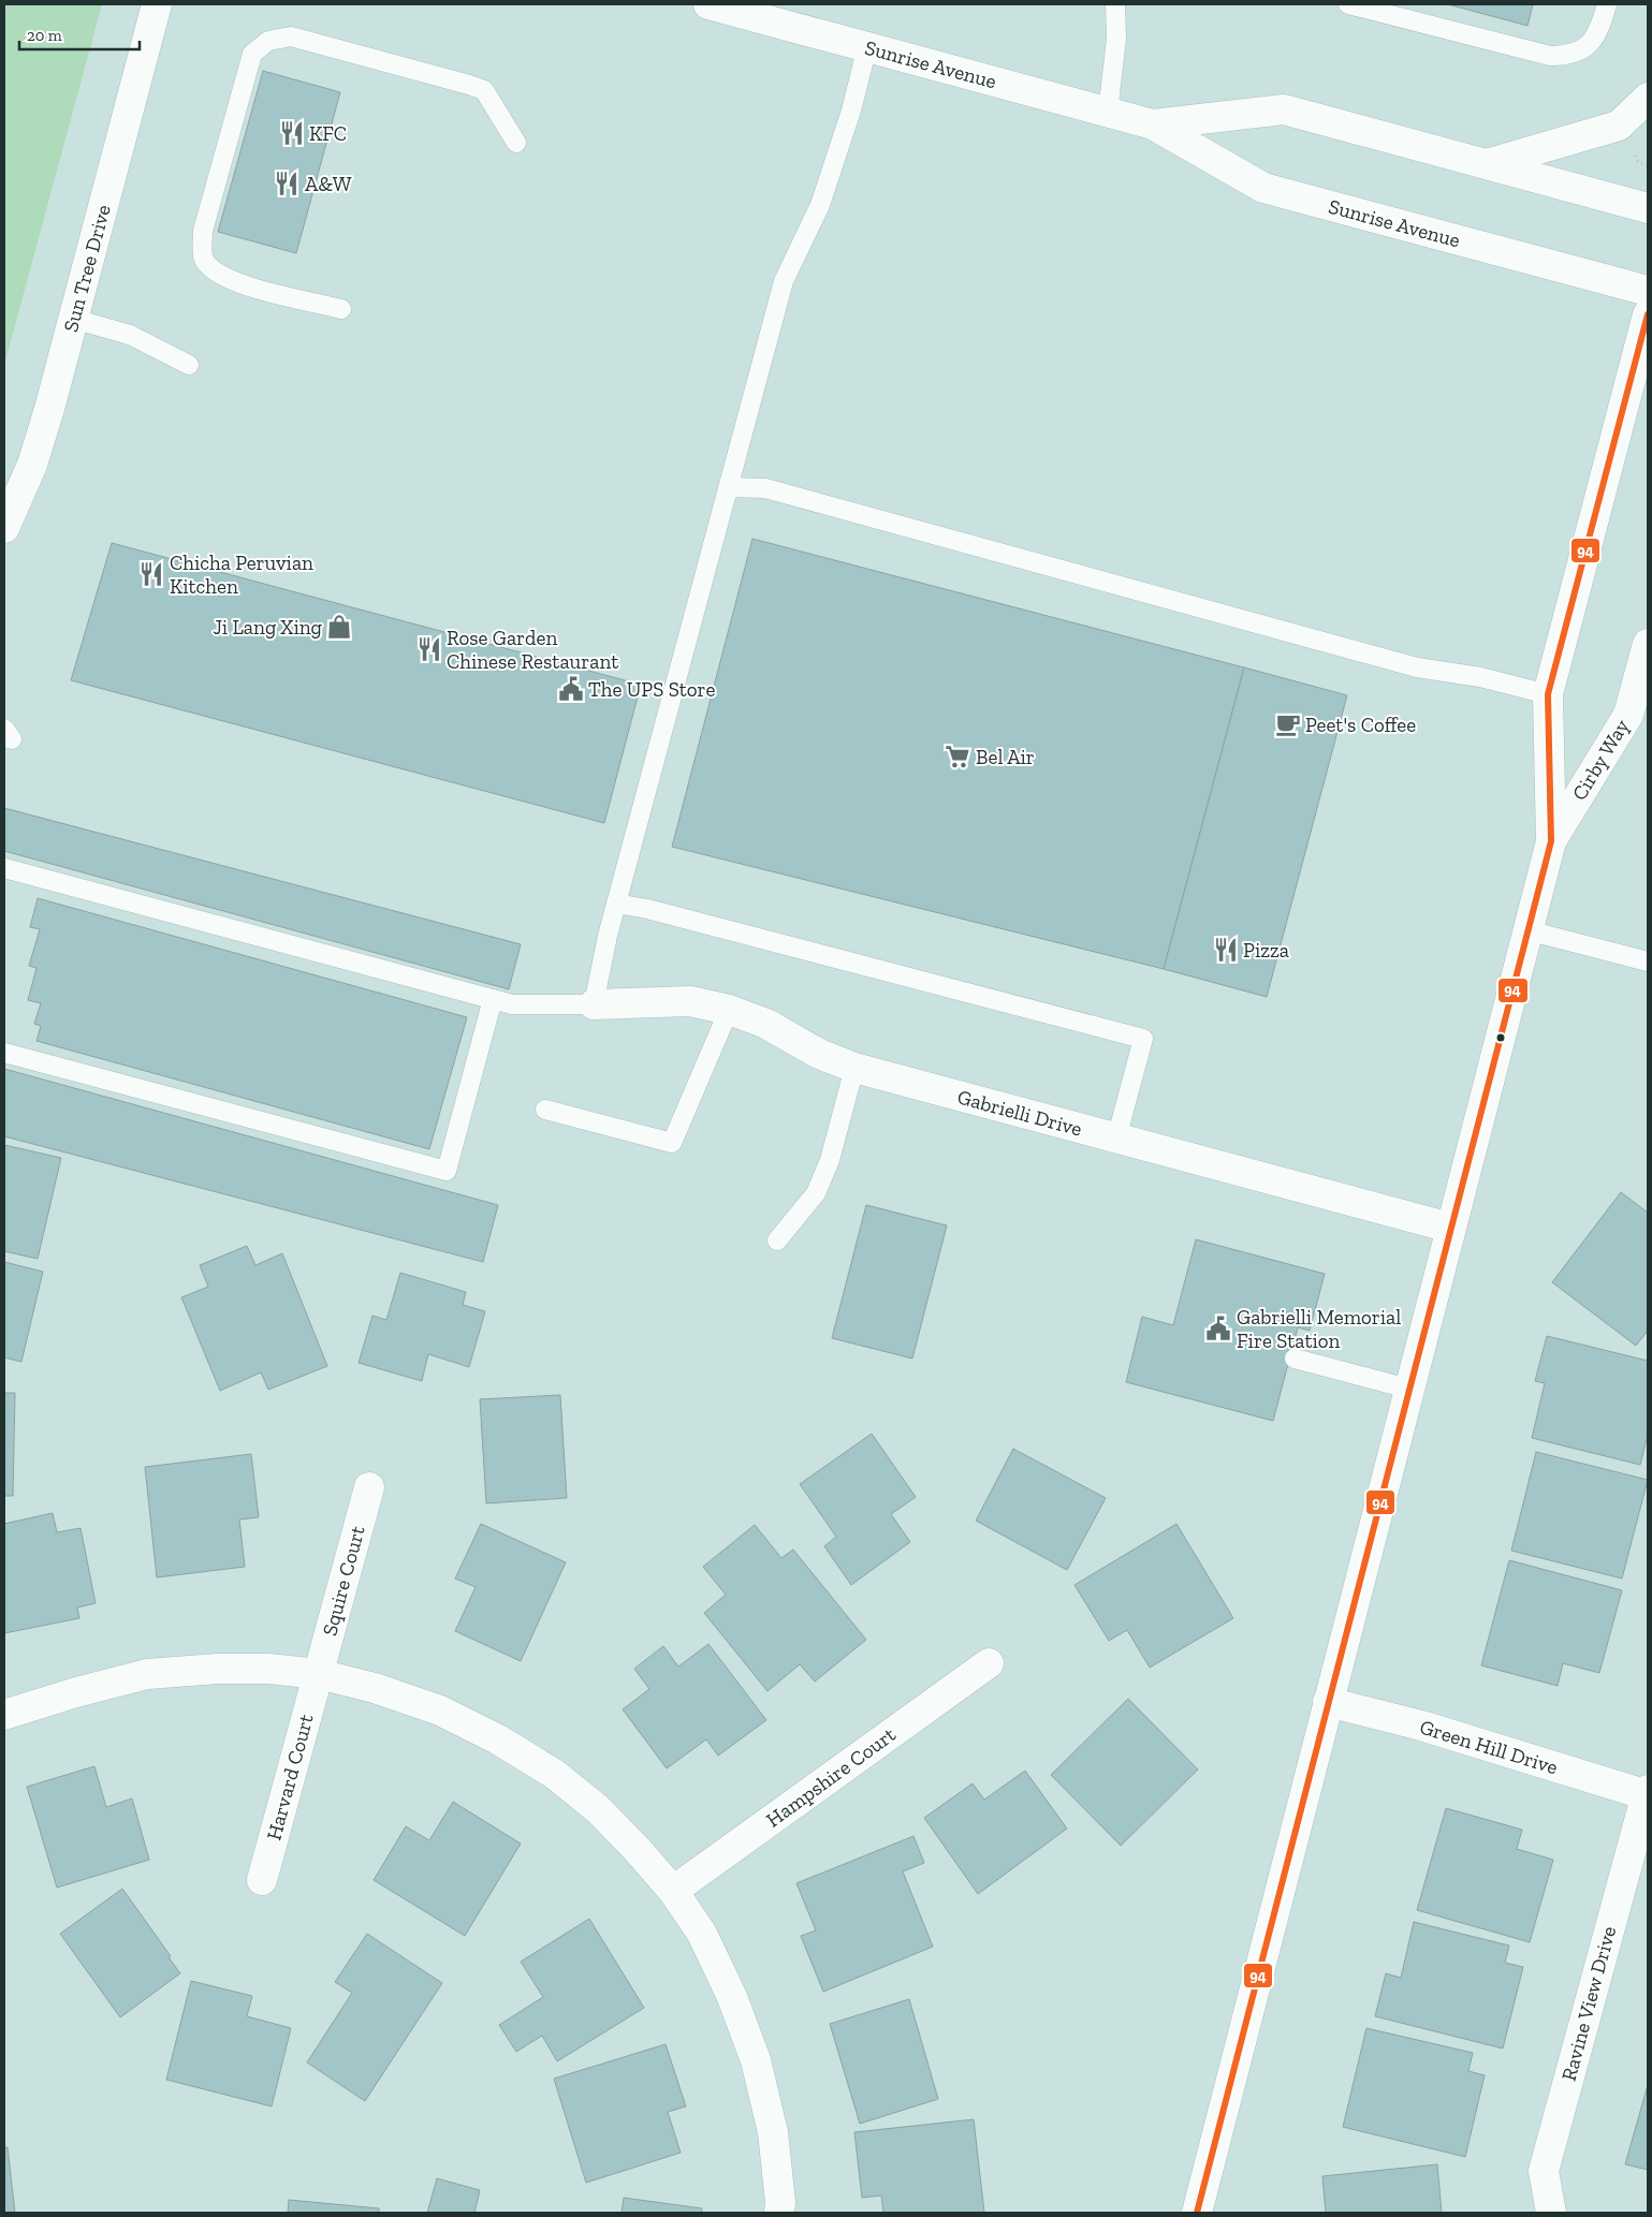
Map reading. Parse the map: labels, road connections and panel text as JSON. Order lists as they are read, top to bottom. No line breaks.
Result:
{"streets":{"street":["Sunrise Avenue","Sun Tree Drive","Cirby Way","Gabrielli Drive","Squire Court","Green Hill Drive","Harvard Court","Hampshire Court","Ravine View Drive"]},"crossings":[["Cirby Way","Gabrielli Drive"],["Cirby Way","Green Hill Drive"],["Squire Court","Harvard Court"],["Green Hill Drive","Ravine View Drive"]],"places":{"restaurant":["KFC","A&W","Chicha Peruvian Kitchen","Rose Garden Chinese Restaurant","Pizza"],"shop":["Ji Lang Xing"],"public building":["The UPS Store","Gabrielli Memorial Fire Station"],"cafe":["Peet's Coffee"],"supermarket":["Bel Air"]},"lines":["transit line 94"],"scale_bar":"20 m"}
